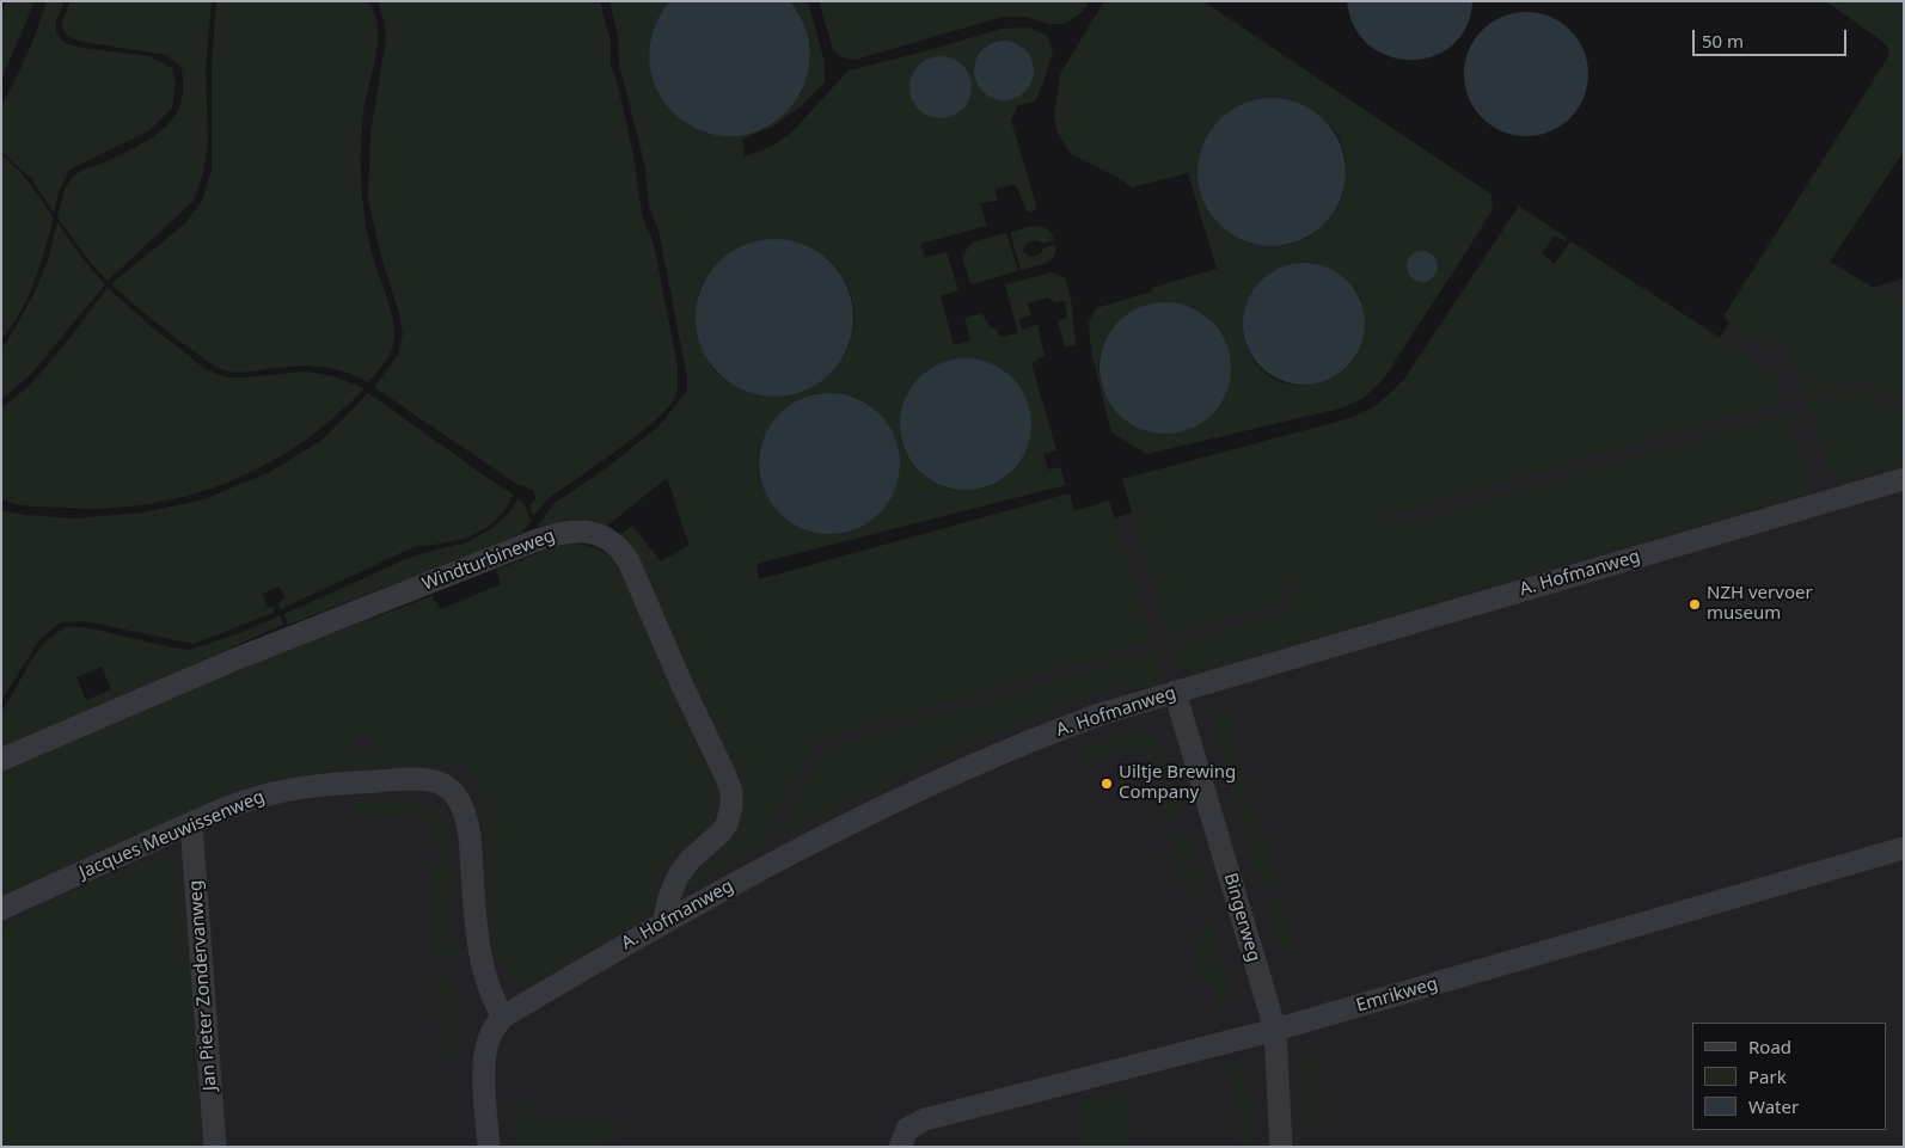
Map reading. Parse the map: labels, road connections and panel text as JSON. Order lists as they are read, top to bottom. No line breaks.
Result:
{"streets":{"street":["Windturbineweg","A. Hofmanweg","Jacques Meuwissenweg","Bingerweg","Jan Pieter Zondervanweg","Emrikweg"]},"crossings":[["Windturbineweg","A. Hofmanweg"],["A. Hofmanweg","Jacques Meuwissenweg"],["A. Hofmanweg","Bingerweg"],["Jacques Meuwissenweg","Jan Pieter Zondervanweg"],["Bingerweg","Emrikweg"]],"places":["NZH vervoer museum","Uiltje Brewing Company"],"legend":["Road","Park","Water"],"scale_bar":"50 m"}
